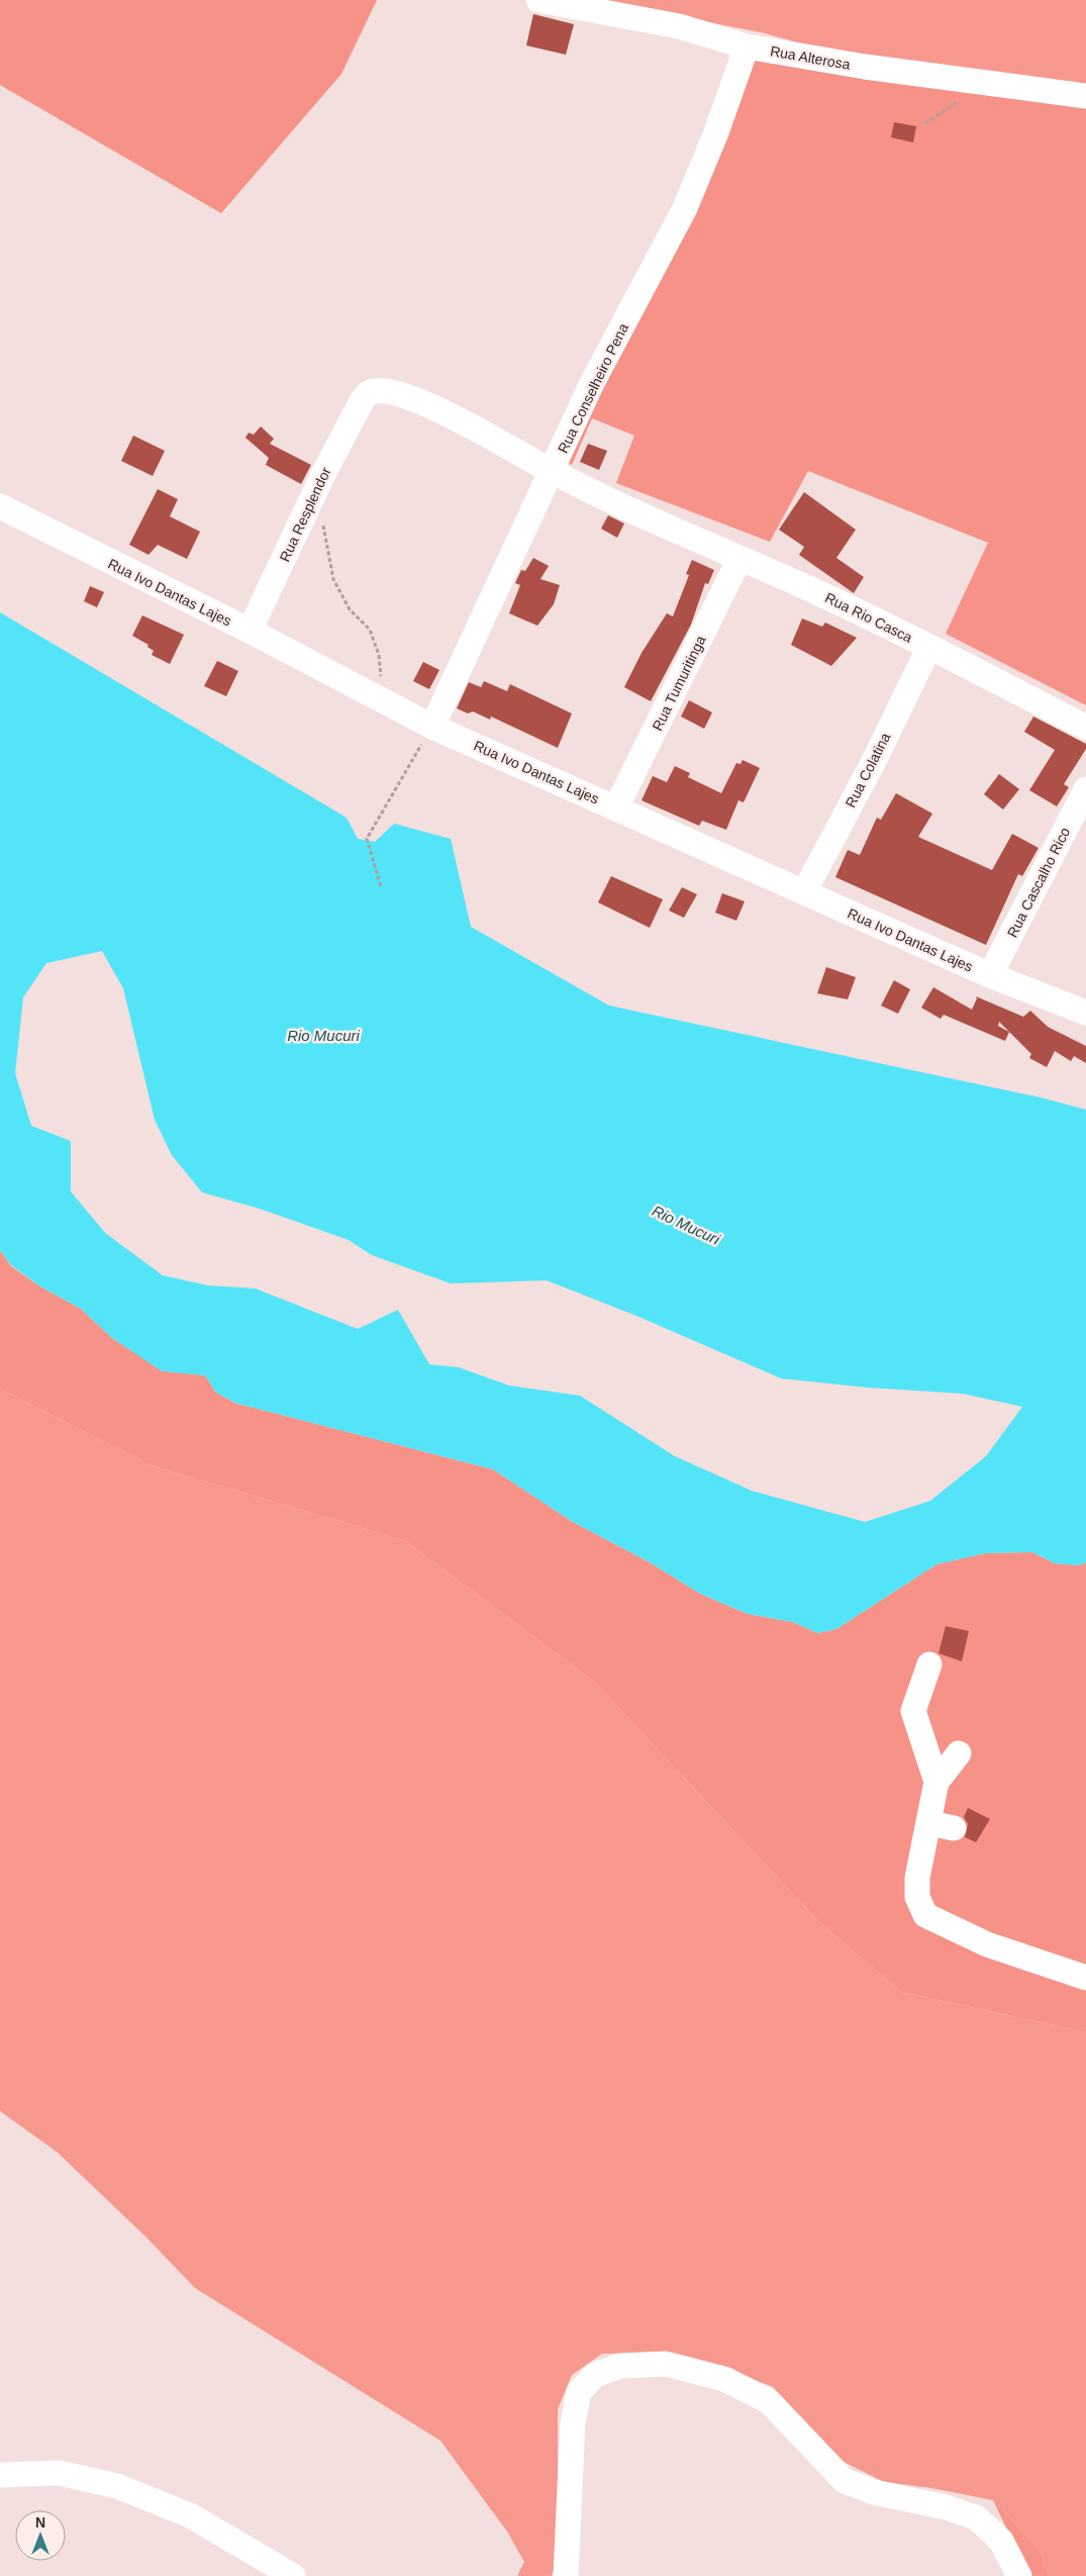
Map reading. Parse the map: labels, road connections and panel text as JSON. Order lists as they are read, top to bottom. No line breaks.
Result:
{"streets":{"street":["Rua Alterosa","Rua Conselheiro Pena","Rua Resplendor","Rua Ivo Dantas Lajes","Rua Rio Casca","Rua Tumuritinga","Rua Colatina","Rua Cascalho Rico"]},"crossings":[["Rua Alterosa","Rua Conselheiro Pena"],["Rua Conselheiro Pena","Rua Ivo Dantas Lajes"],["Rua Conselheiro Pena","Rua Rio Casca"],["Rua Resplendor","Rua Ivo Dantas Lajes"],["Rua Resplendor","Rua Rio Casca"],["Rua Ivo Dantas Lajes","Rua Tumuritinga"],["Rua Ivo Dantas Lajes","Rua Colatina"],["Rua Ivo Dantas Lajes","Rua Cascalho Rico"],["Rua Rio Casca","Rua Tumuritinga"],["Rua Rio Casca","Rua Colatina"]],"water":["Rio Mucuri"],"north":"top"}
